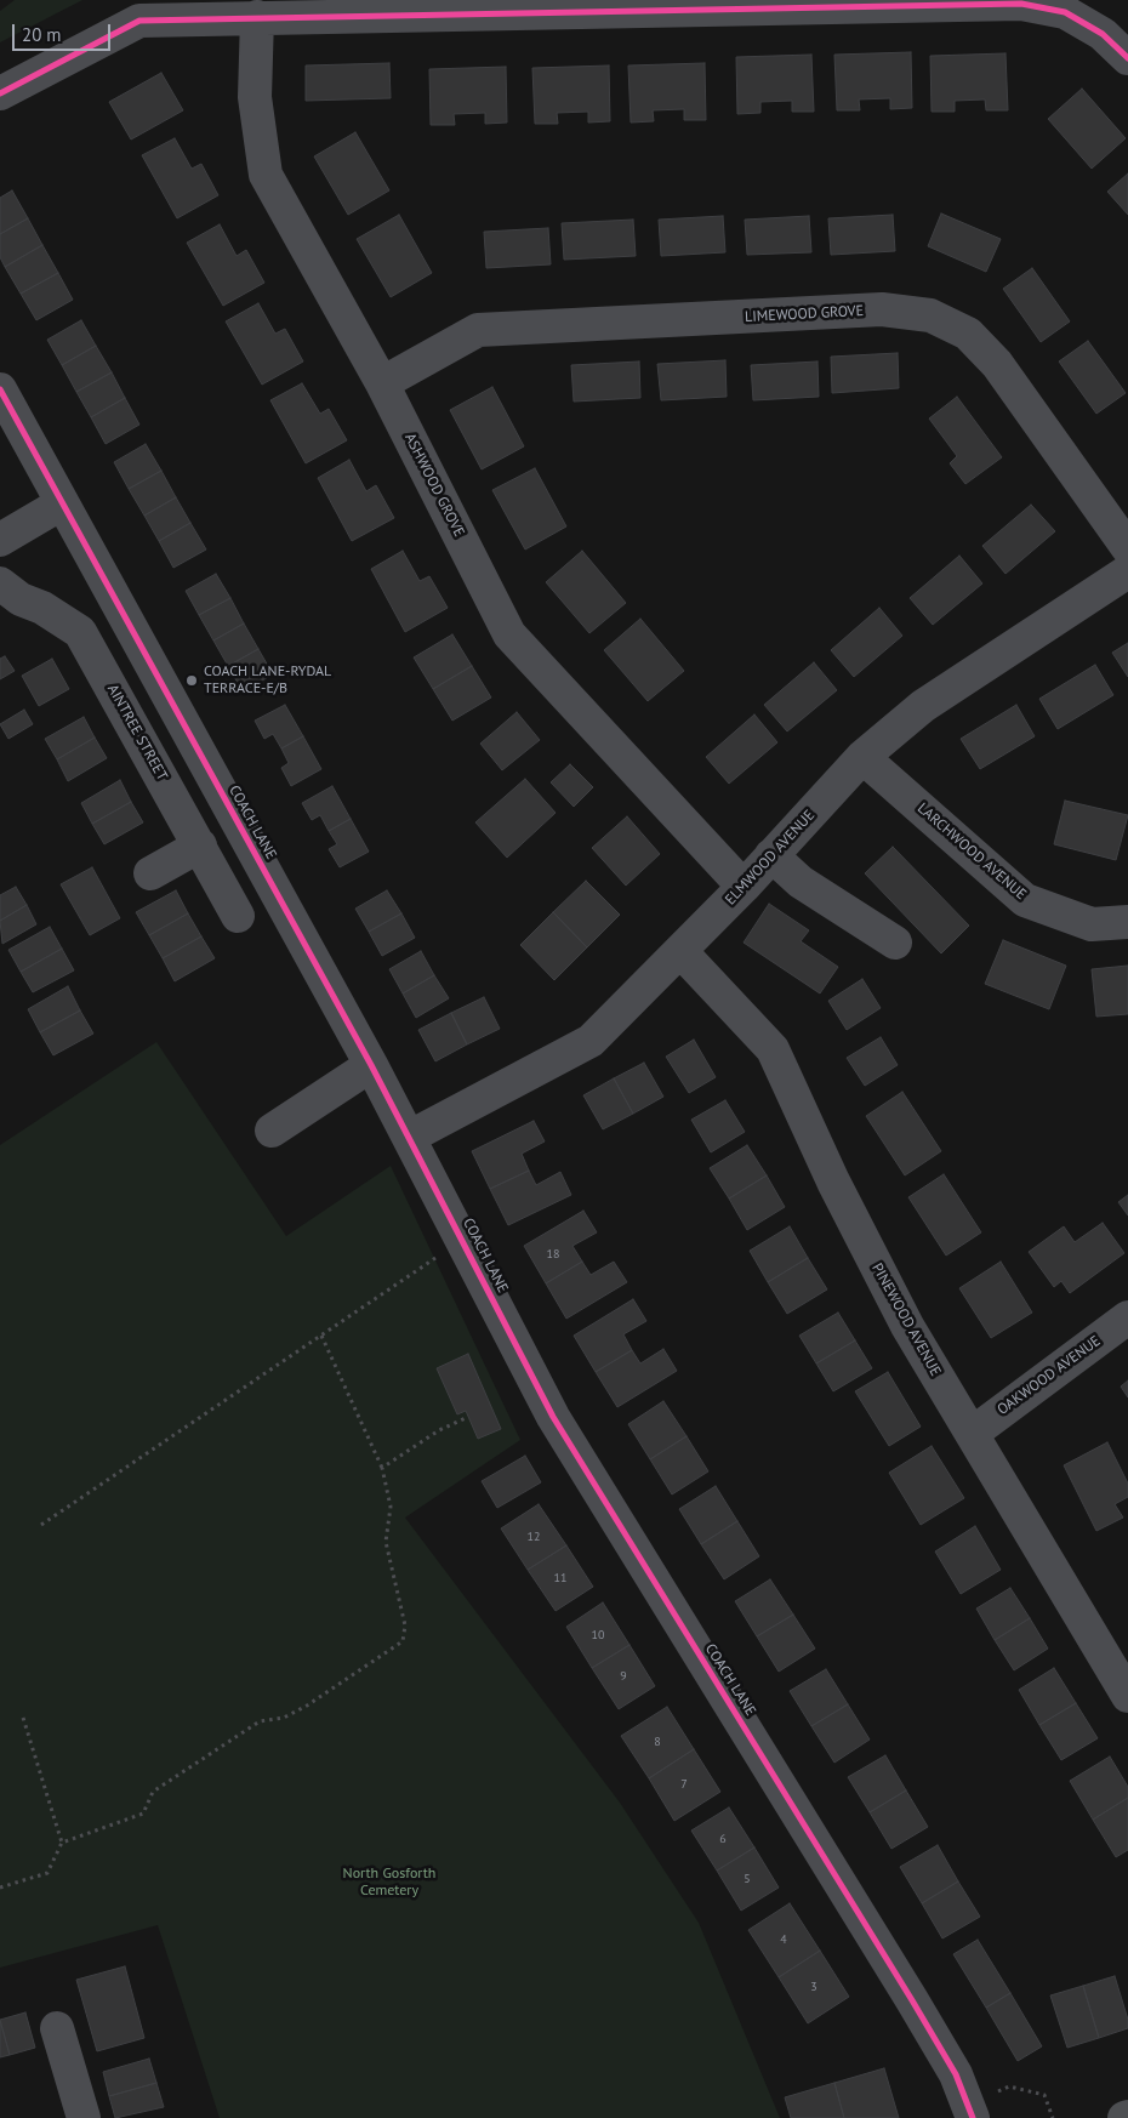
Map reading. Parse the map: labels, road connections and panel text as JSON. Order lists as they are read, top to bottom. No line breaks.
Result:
{"streets":{"street":["LIMEWOOD GROVE","ASHWOOD GROVE","AINTREE STREET","COACH LANE","LARCHWOOD AVENUE","ELMWOOD AVENUE","PINEWOOD AVENUE","OAKWOOD AVENUE"]},"crossings":[["LIMEWOOD GROVE","ASHWOOD GROVE"],["ASHWOOD GROVE","ELMWOOD AVENUE"],["COACH LANE","ELMWOOD AVENUE"],["LARCHWOOD AVENUE","ELMWOOD AVENUE"],["ELMWOOD AVENUE","PINEWOOD AVENUE"],["PINEWOOD AVENUE","OAKWOOD AVENUE"]],"parks":["North Gosforth Cemetery"],"places":["COACH LANE-RYDAL TERRACE-E/B"],"house_numbers":["18","12","11","10","9","8","7","6","5","4","3"],"scale_bar":"20 m"}
